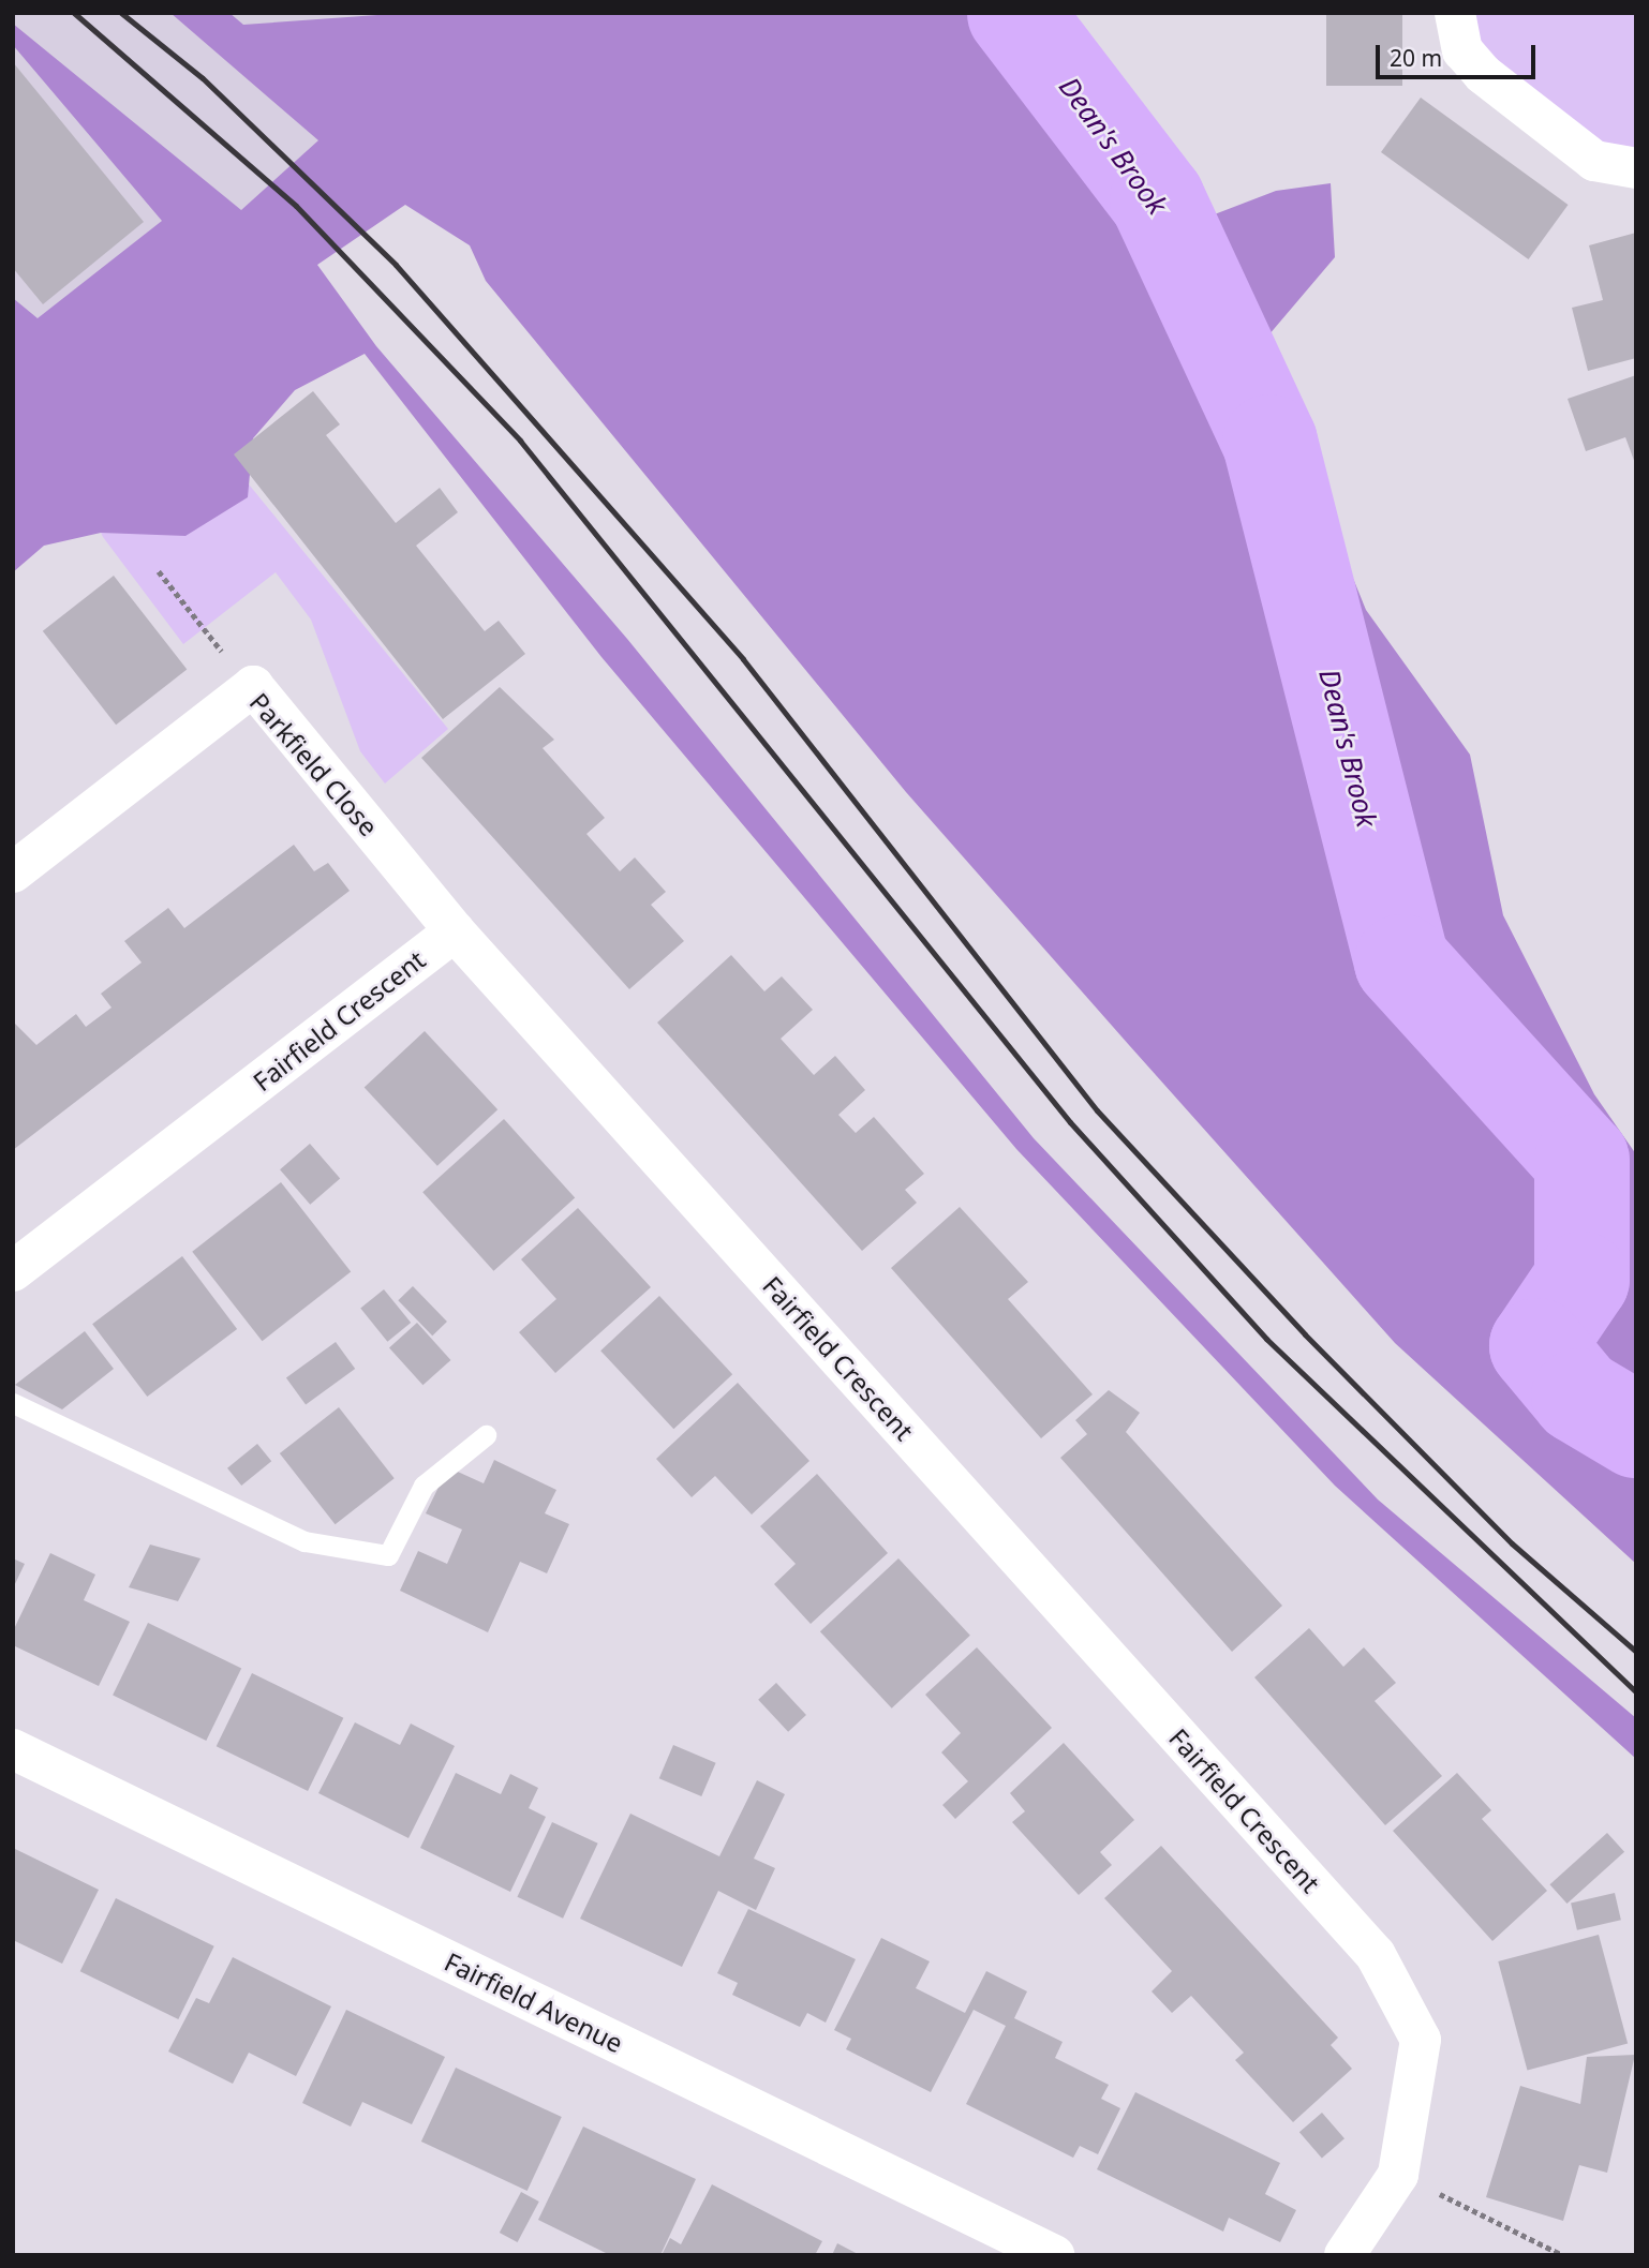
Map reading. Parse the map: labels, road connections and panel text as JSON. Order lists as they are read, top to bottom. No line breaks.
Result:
{"streets":{"street":["Parkfield Close","Fairfield Crescent","Fairfield Avenue"]},"crossings":[["Parkfield Close","Fairfield Crescent"]],"water":["Dean's Brook"],"scale_bar":"20 m"}
